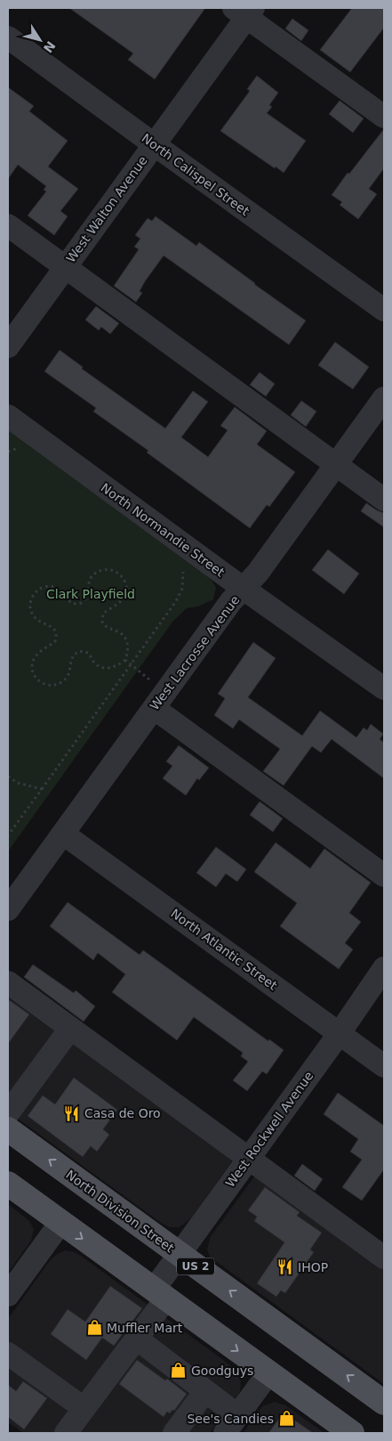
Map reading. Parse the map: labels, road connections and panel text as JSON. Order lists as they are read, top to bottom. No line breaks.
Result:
{"streets":{"main road":["North Division Street","US 2"],"street":["North Calispel Street","West Walton Avenue","North Normandie Street","West Lacrosse Avenue","North Atlantic Street","West Rockwell Avenue"]},"crossings":[["North Calispel Street","West Walton Avenue"],["North Normandie Street","West Lacrosse Avenue"],["West Lacrosse Avenue","North Atlantic Street"],["North Atlantic Street","West Rockwell Avenue"],["West Rockwell Avenue","North Division Street"]],"parks":["Clark Playfield"],"places":{"restaurant":["Casa de Oro","IHOP"],"shop":["Muffler Mart","Goodguys","See's Candies"]},"north":"bottom right"}
